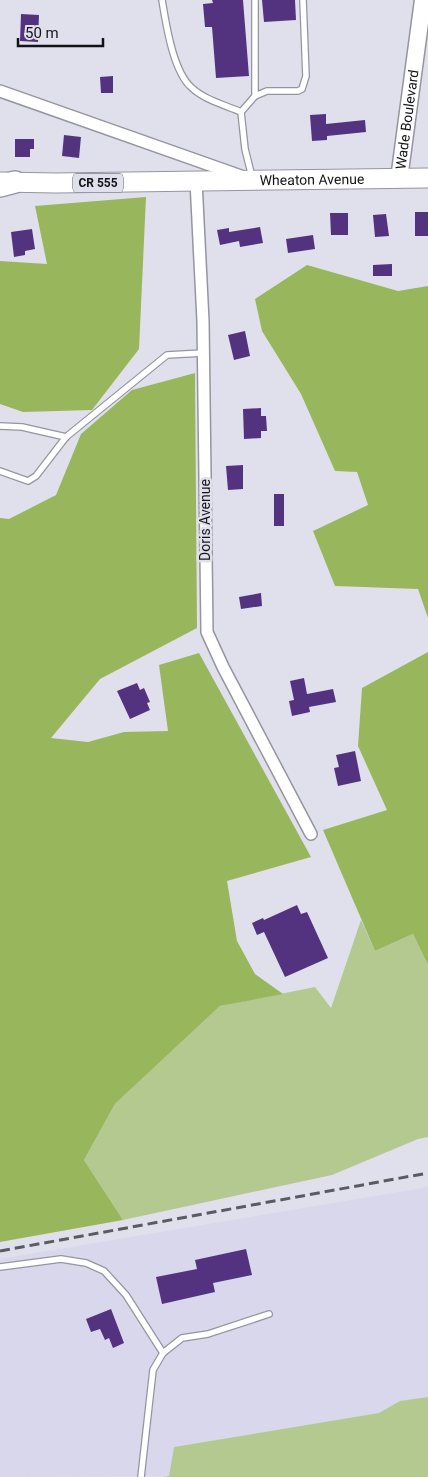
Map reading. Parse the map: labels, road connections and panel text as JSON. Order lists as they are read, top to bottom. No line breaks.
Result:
{"streets":{"main road":["Wade Boulevard","Wheaton Avenue","CR 555"],"street":["Doris Avenue"]},"crossings":[["Wade Boulevard","Wheaton Avenue"],["Wheaton Avenue","CR 555"],["Wheaton Avenue","Doris Avenue"],["CR 555","Doris Avenue"]],"scale_bar":"50 m"}
